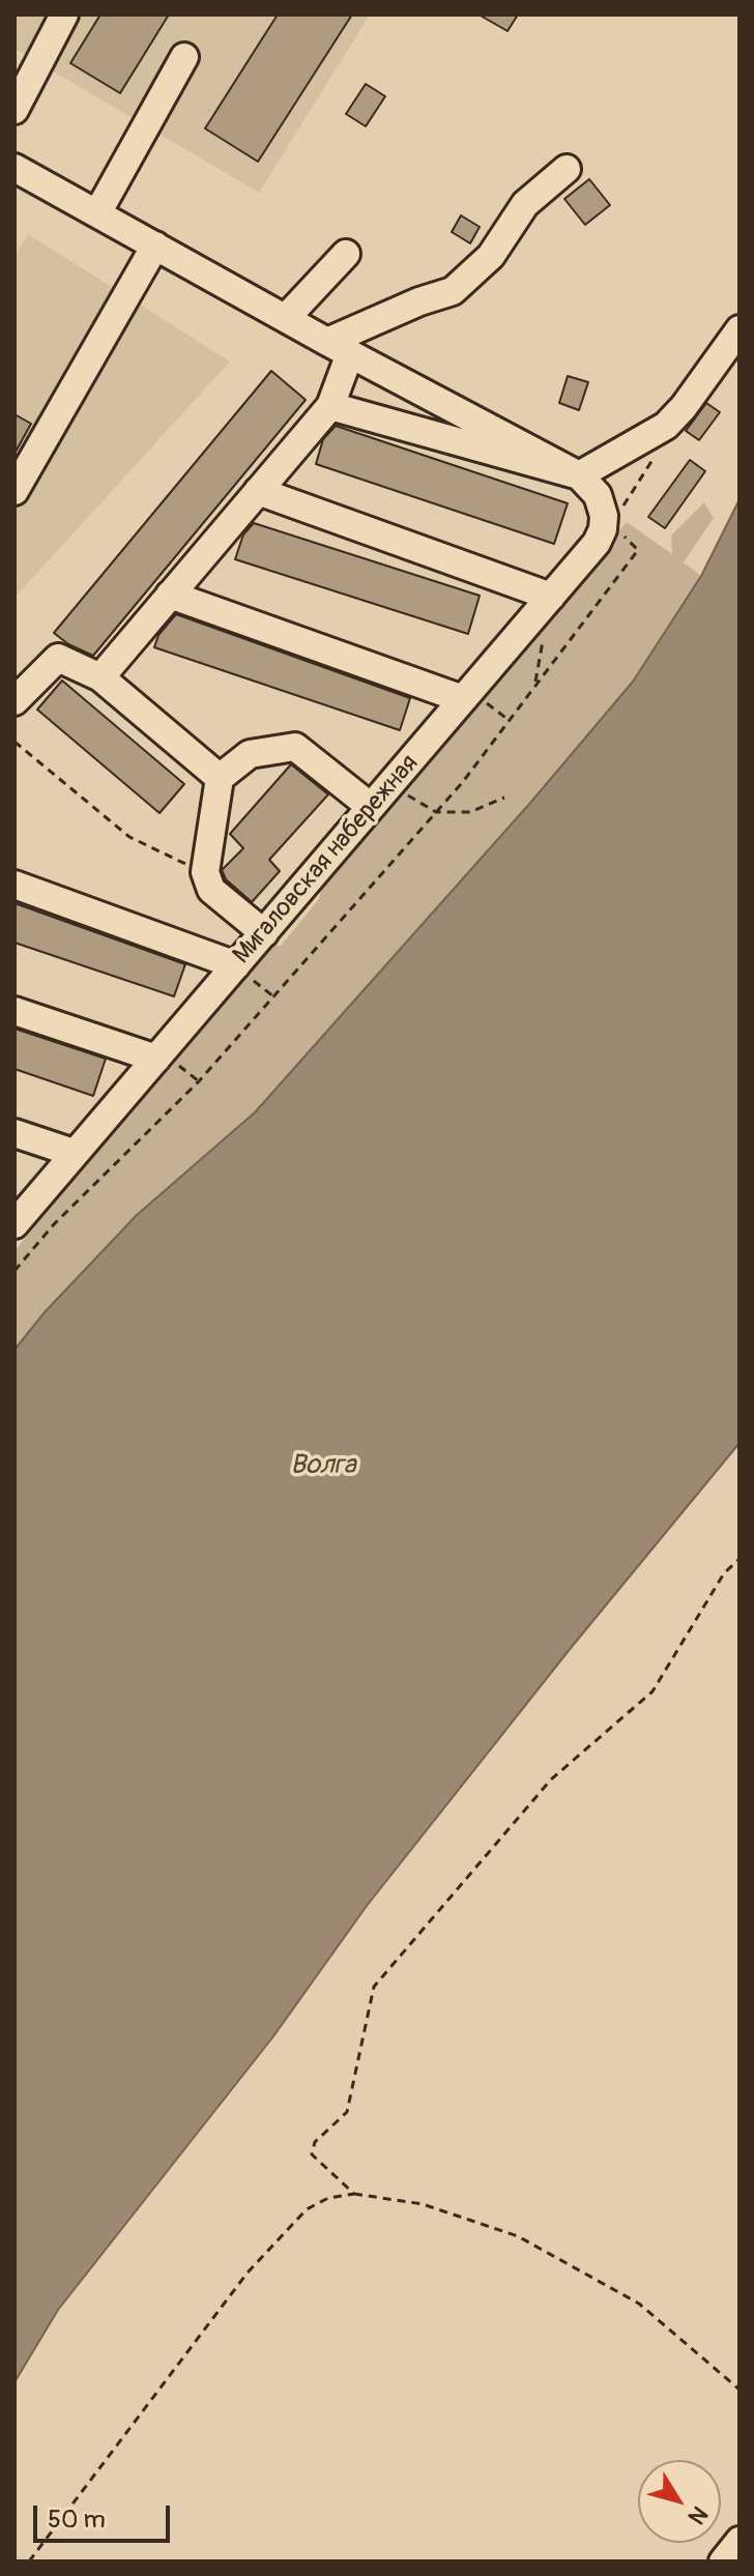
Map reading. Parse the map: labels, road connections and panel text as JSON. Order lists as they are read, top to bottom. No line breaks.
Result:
{"streets":{"street":["Мигаловская набережная"]},"water":["Волга"],"scale_bar":"50 m","north":"bottom right"}
